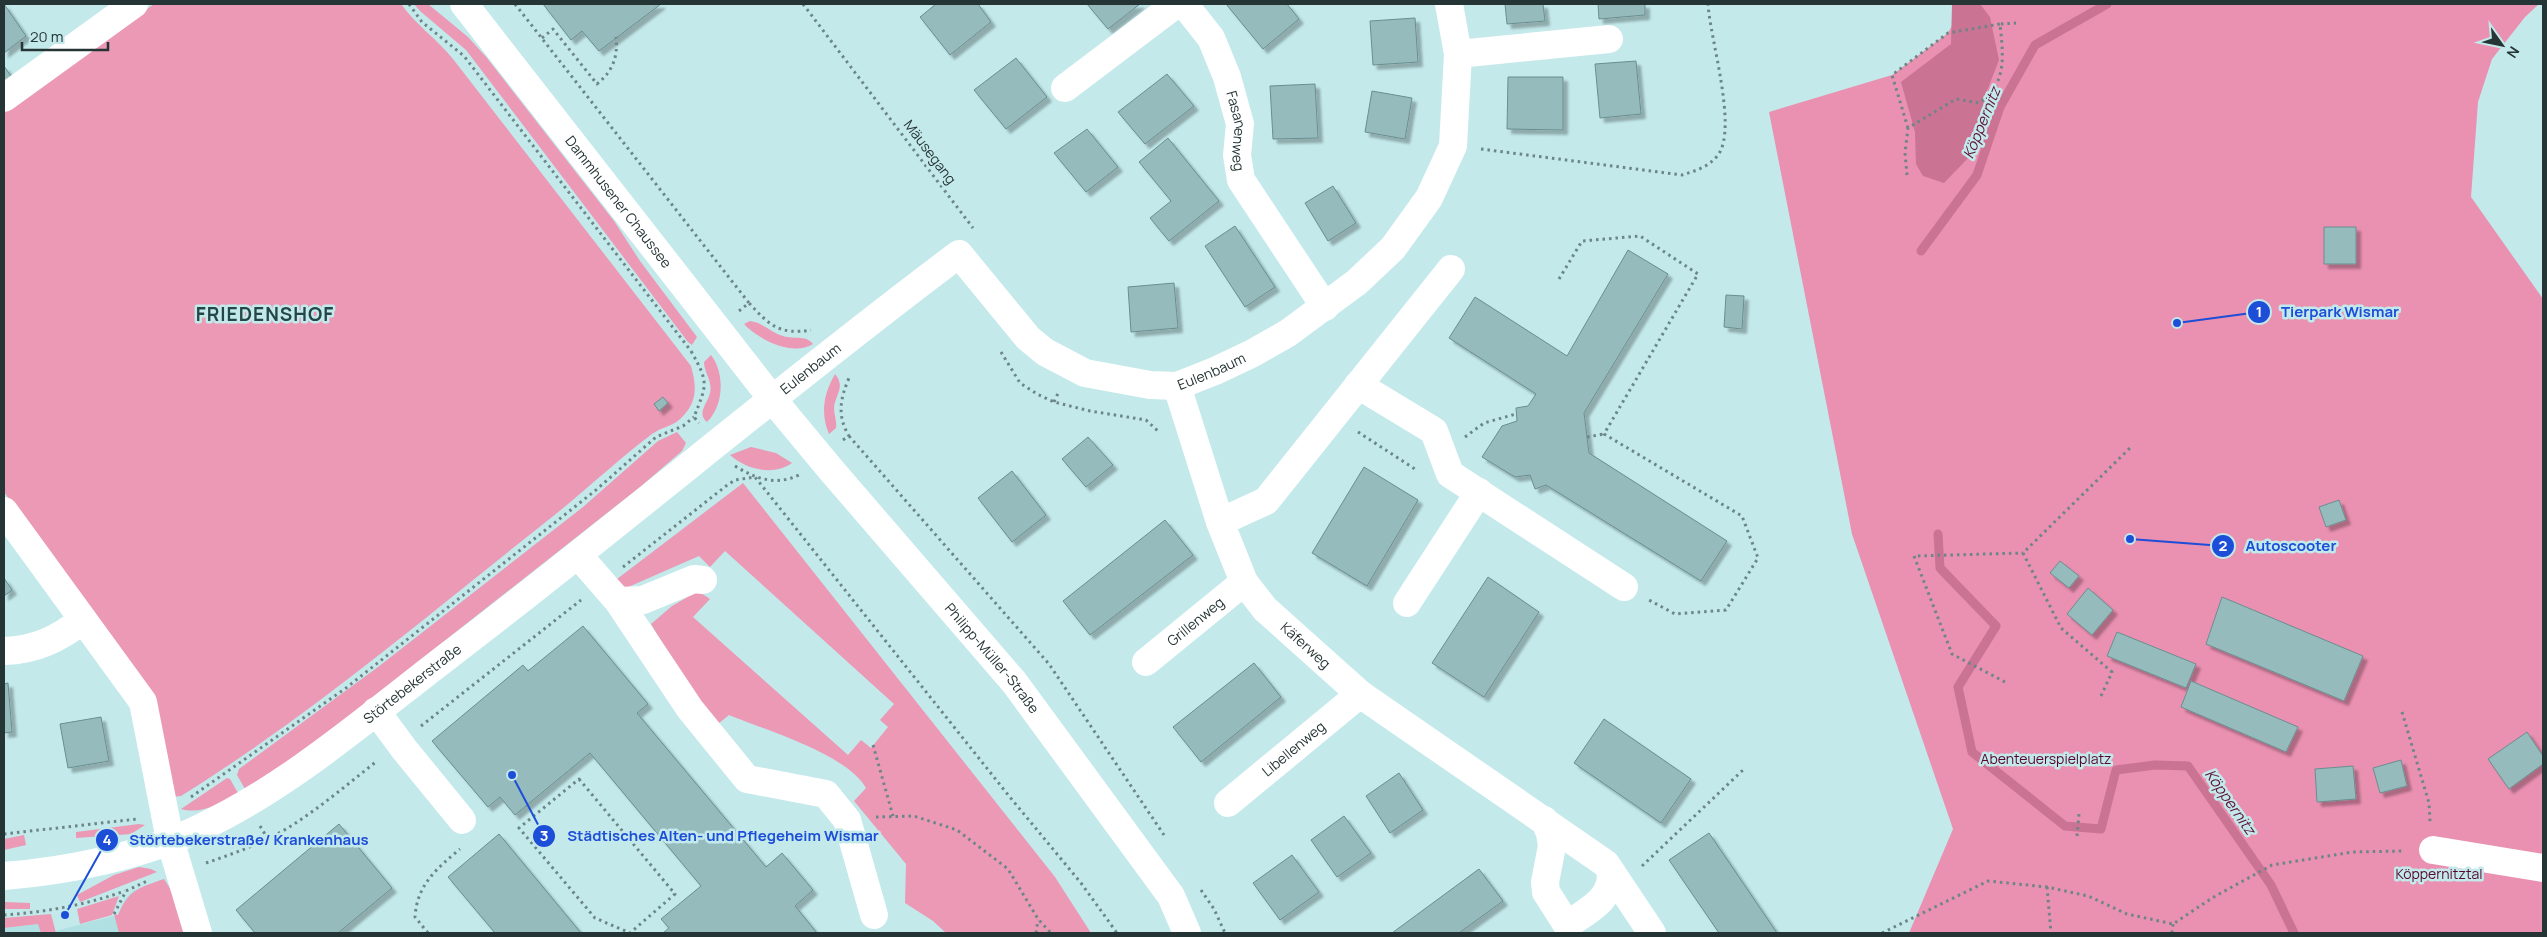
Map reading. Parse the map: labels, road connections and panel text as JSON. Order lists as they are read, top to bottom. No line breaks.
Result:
{"streets":{"street":["Fasanenweg","Dammhusener Chaussee","Eulenbaum","Grillenweg","Käferweg","Philipp-Müller-Straße","Störtebekerstraße","Libellenweg"],"path":["Mäusegang"]},"crossings":[["Fasanenweg","Eulenbaum"],["Dammhusener Chaussee","Eulenbaum"],["Dammhusener Chaussee","Philipp-Müller-Straße"],["Dammhusener Chaussee","Störtebekerstraße"],["Eulenbaum","Käferweg"],["Eulenbaum","Philipp-Müller-Straße"],["Eulenbaum","Störtebekerstraße"],["Grillenweg","Käferweg"],["Käferweg","Libellenweg"],["Philipp-Müller-Straße","Störtebekerstraße"]],"districts":["FRIEDENSHOF"],"water":["Köppernitz"],"parks":["Abenteuerspielplatz","Köppernitztal"],"places":["Tierpark Wismar","Autoscooter","Städtisches Alten- und Pflegeheim Wismar","Störtebekerstraße/ Krankenhaus"],"scale_bar":"20 m","north":"bottom right"}
